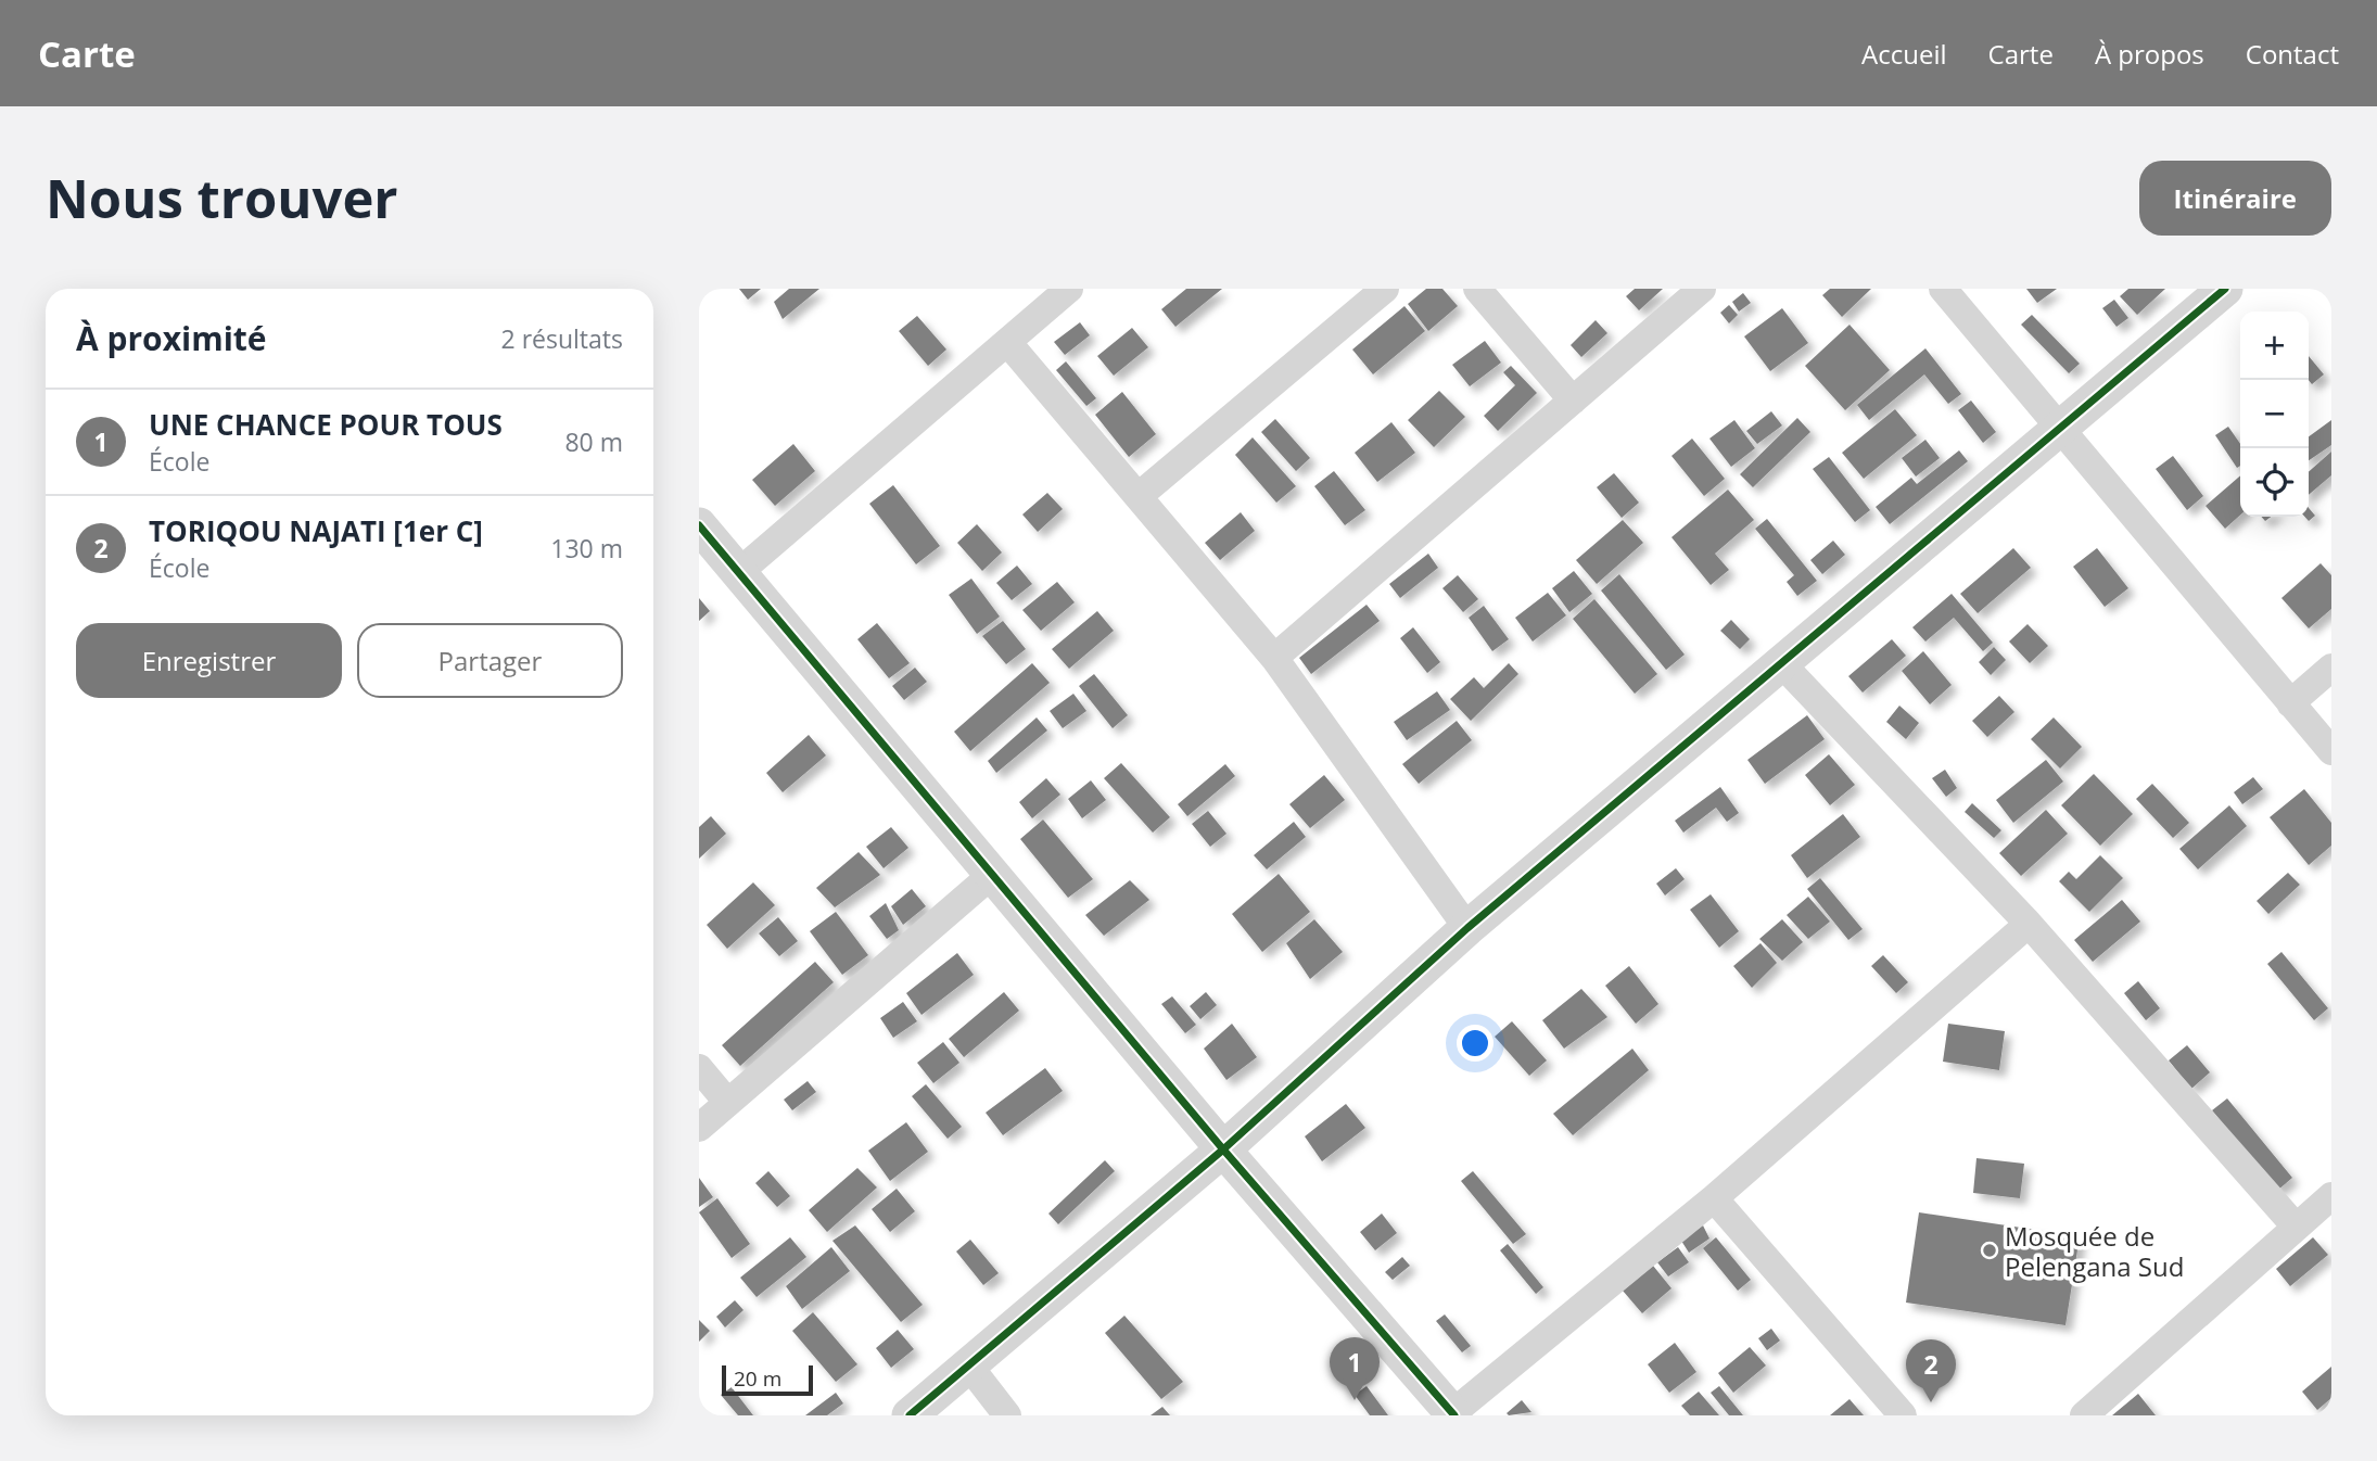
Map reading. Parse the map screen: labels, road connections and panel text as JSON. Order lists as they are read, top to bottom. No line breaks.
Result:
{"places":["Mosquée de Pelengana Sud"],"scale_bar":"20 m","page":{"header":"Carte","nav":["Accueil","Carte","À propos","Contact"],"buttons":["Itinéraire",["Enregistrer","Partager"]],"title":"Nous trouver","heading":["À proximité","2 résultats"],"map_buttons":["+","−"],"list":[{"mark":"1","name":"UNE CHANCE POUR TOUS","note":"École","value":"80 m"},{"mark":"2","name":"TORIQOU NAJATI [1er C]","note":"École","value":"130 m"}],"pins":["1","2"],"scale":"20 m"}}
